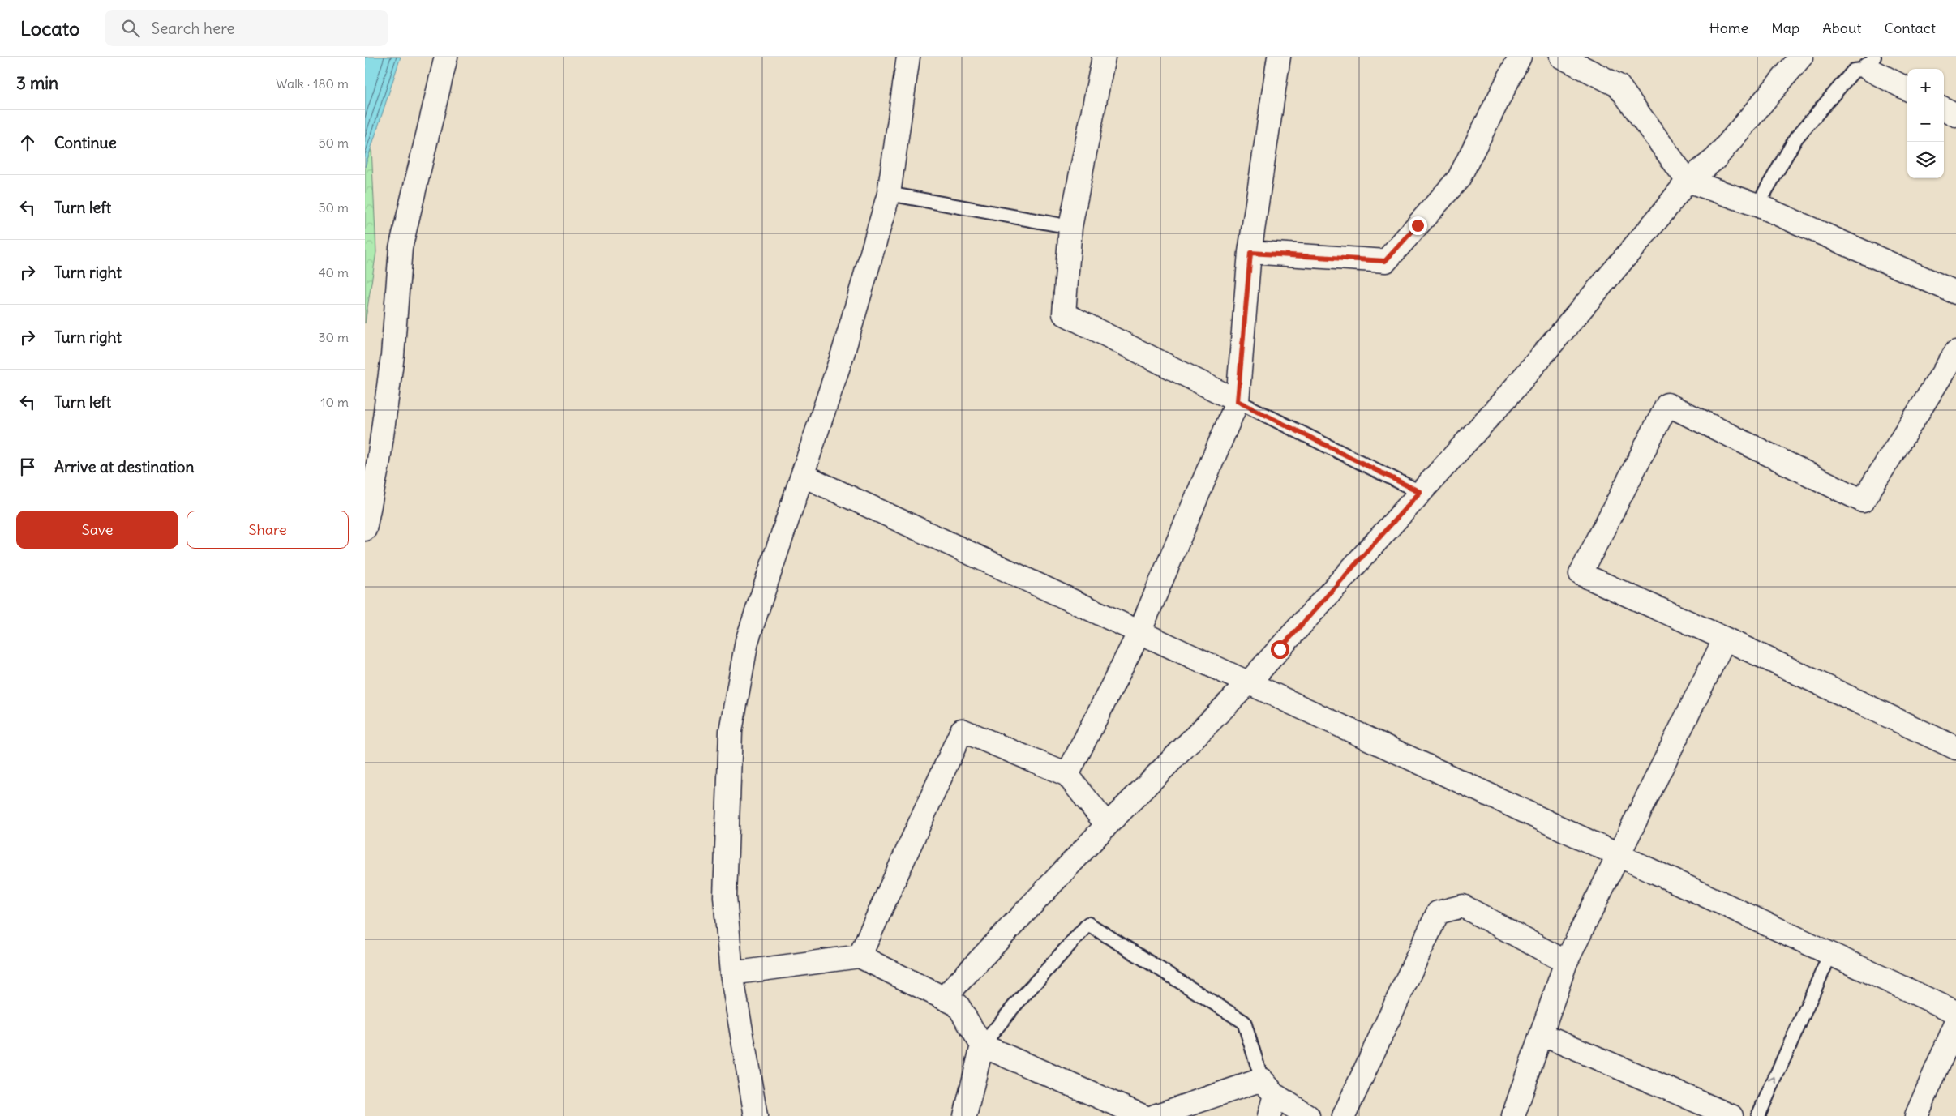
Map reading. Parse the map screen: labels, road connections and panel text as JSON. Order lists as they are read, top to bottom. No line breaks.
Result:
{"page":{"header":"Locato","search":"Search here","nav":["Home","Map","About","Contact"],"heading":["3 min","Walk · 180 m"],"map_buttons":["+","−"],"list":[["Continue","50 m"],["Turn left","50 m"],["Turn right","40 m"],["Turn right","30 m"],["Turn left","10 m"],"Arrive at destination"],"buttons":["Save","Share"]}}
